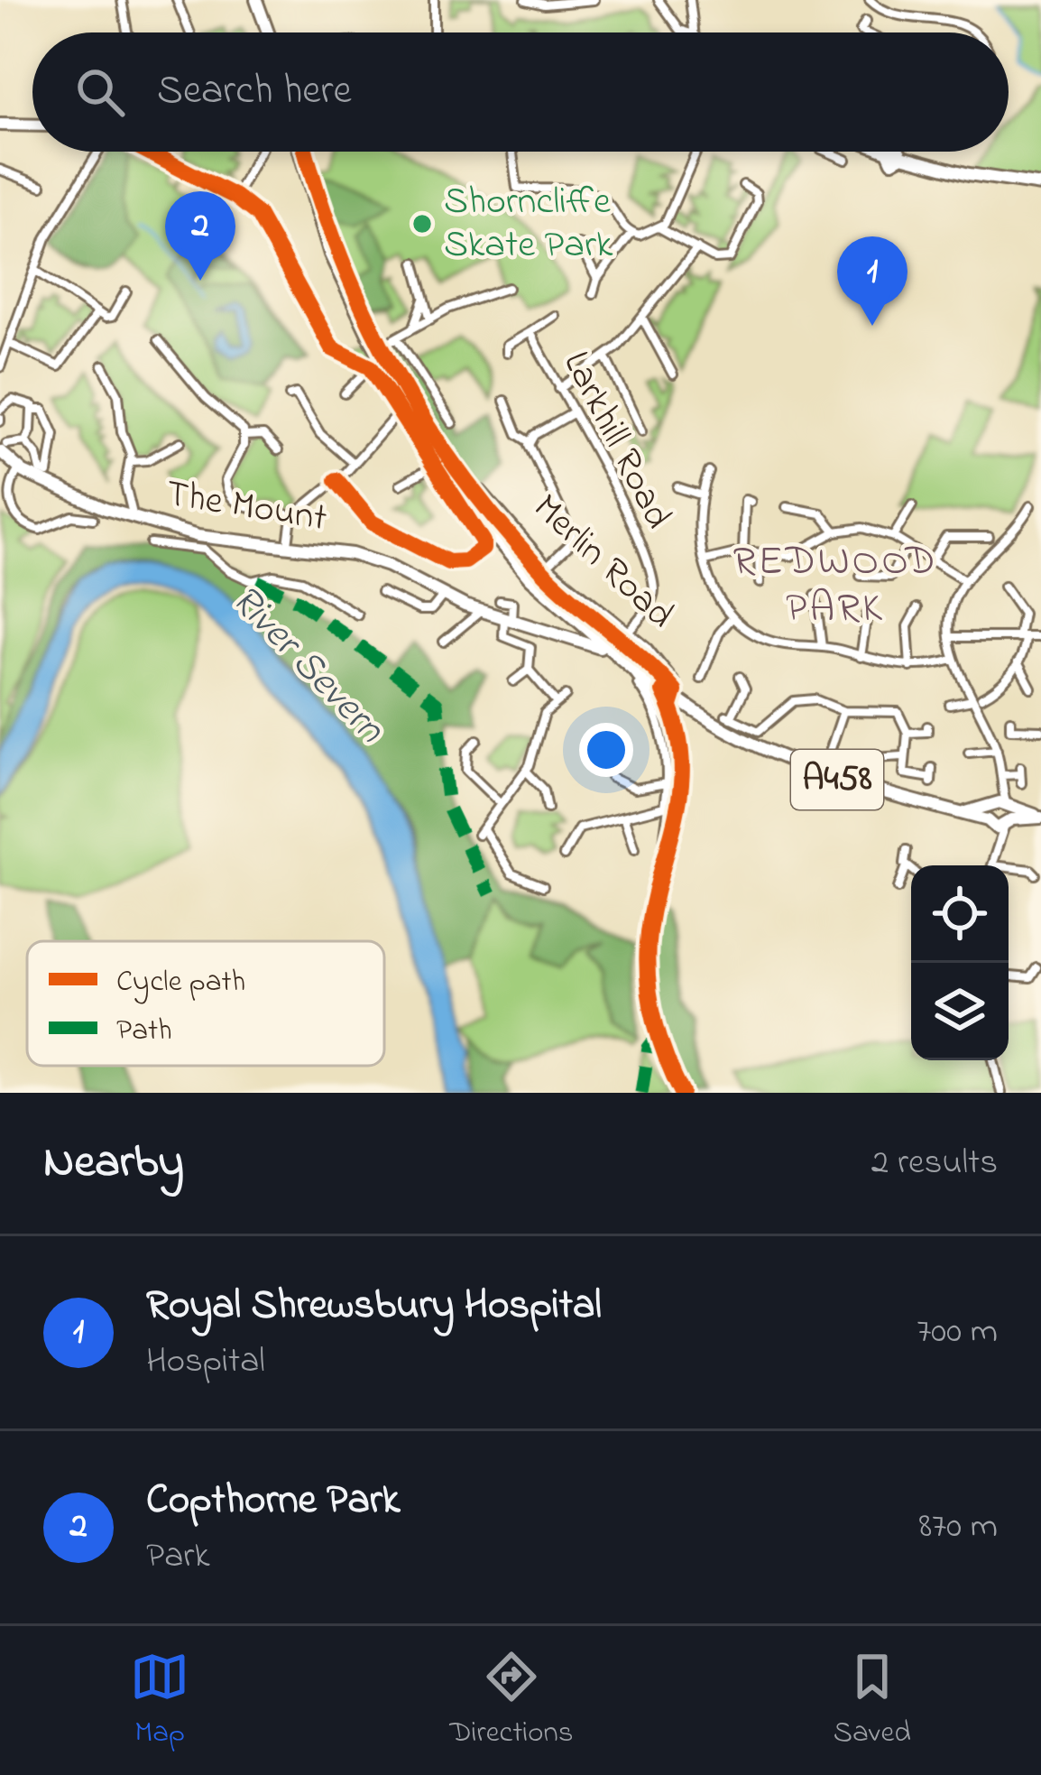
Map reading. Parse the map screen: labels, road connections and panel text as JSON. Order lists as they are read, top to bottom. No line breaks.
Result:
{"streets":{"main road":["The Mount","A458"],"street":["Larkhill Road","Merlin Road"]},"crossings":[["Larkhill Road","Merlin Road"],["The Mount","A458"]],"districts":["REDWOOD PARK"],"water":["River Severn"],"places":["Shorncliffe Skate Park"],"legend":["Cycle path","Path"],"page":{"search":"Search here","pins":["2","1"],"heading":["Nearby","2 results"],"list":[{"mark":"1","name":"Royal Shrewsbury Hospital","note":"Hospital","value":"700 m"},{"mark":"2","name":"Copthorne Park","note":"Park","value":"870 m"}],"nav":["Map","Directions","Saved"]}}
